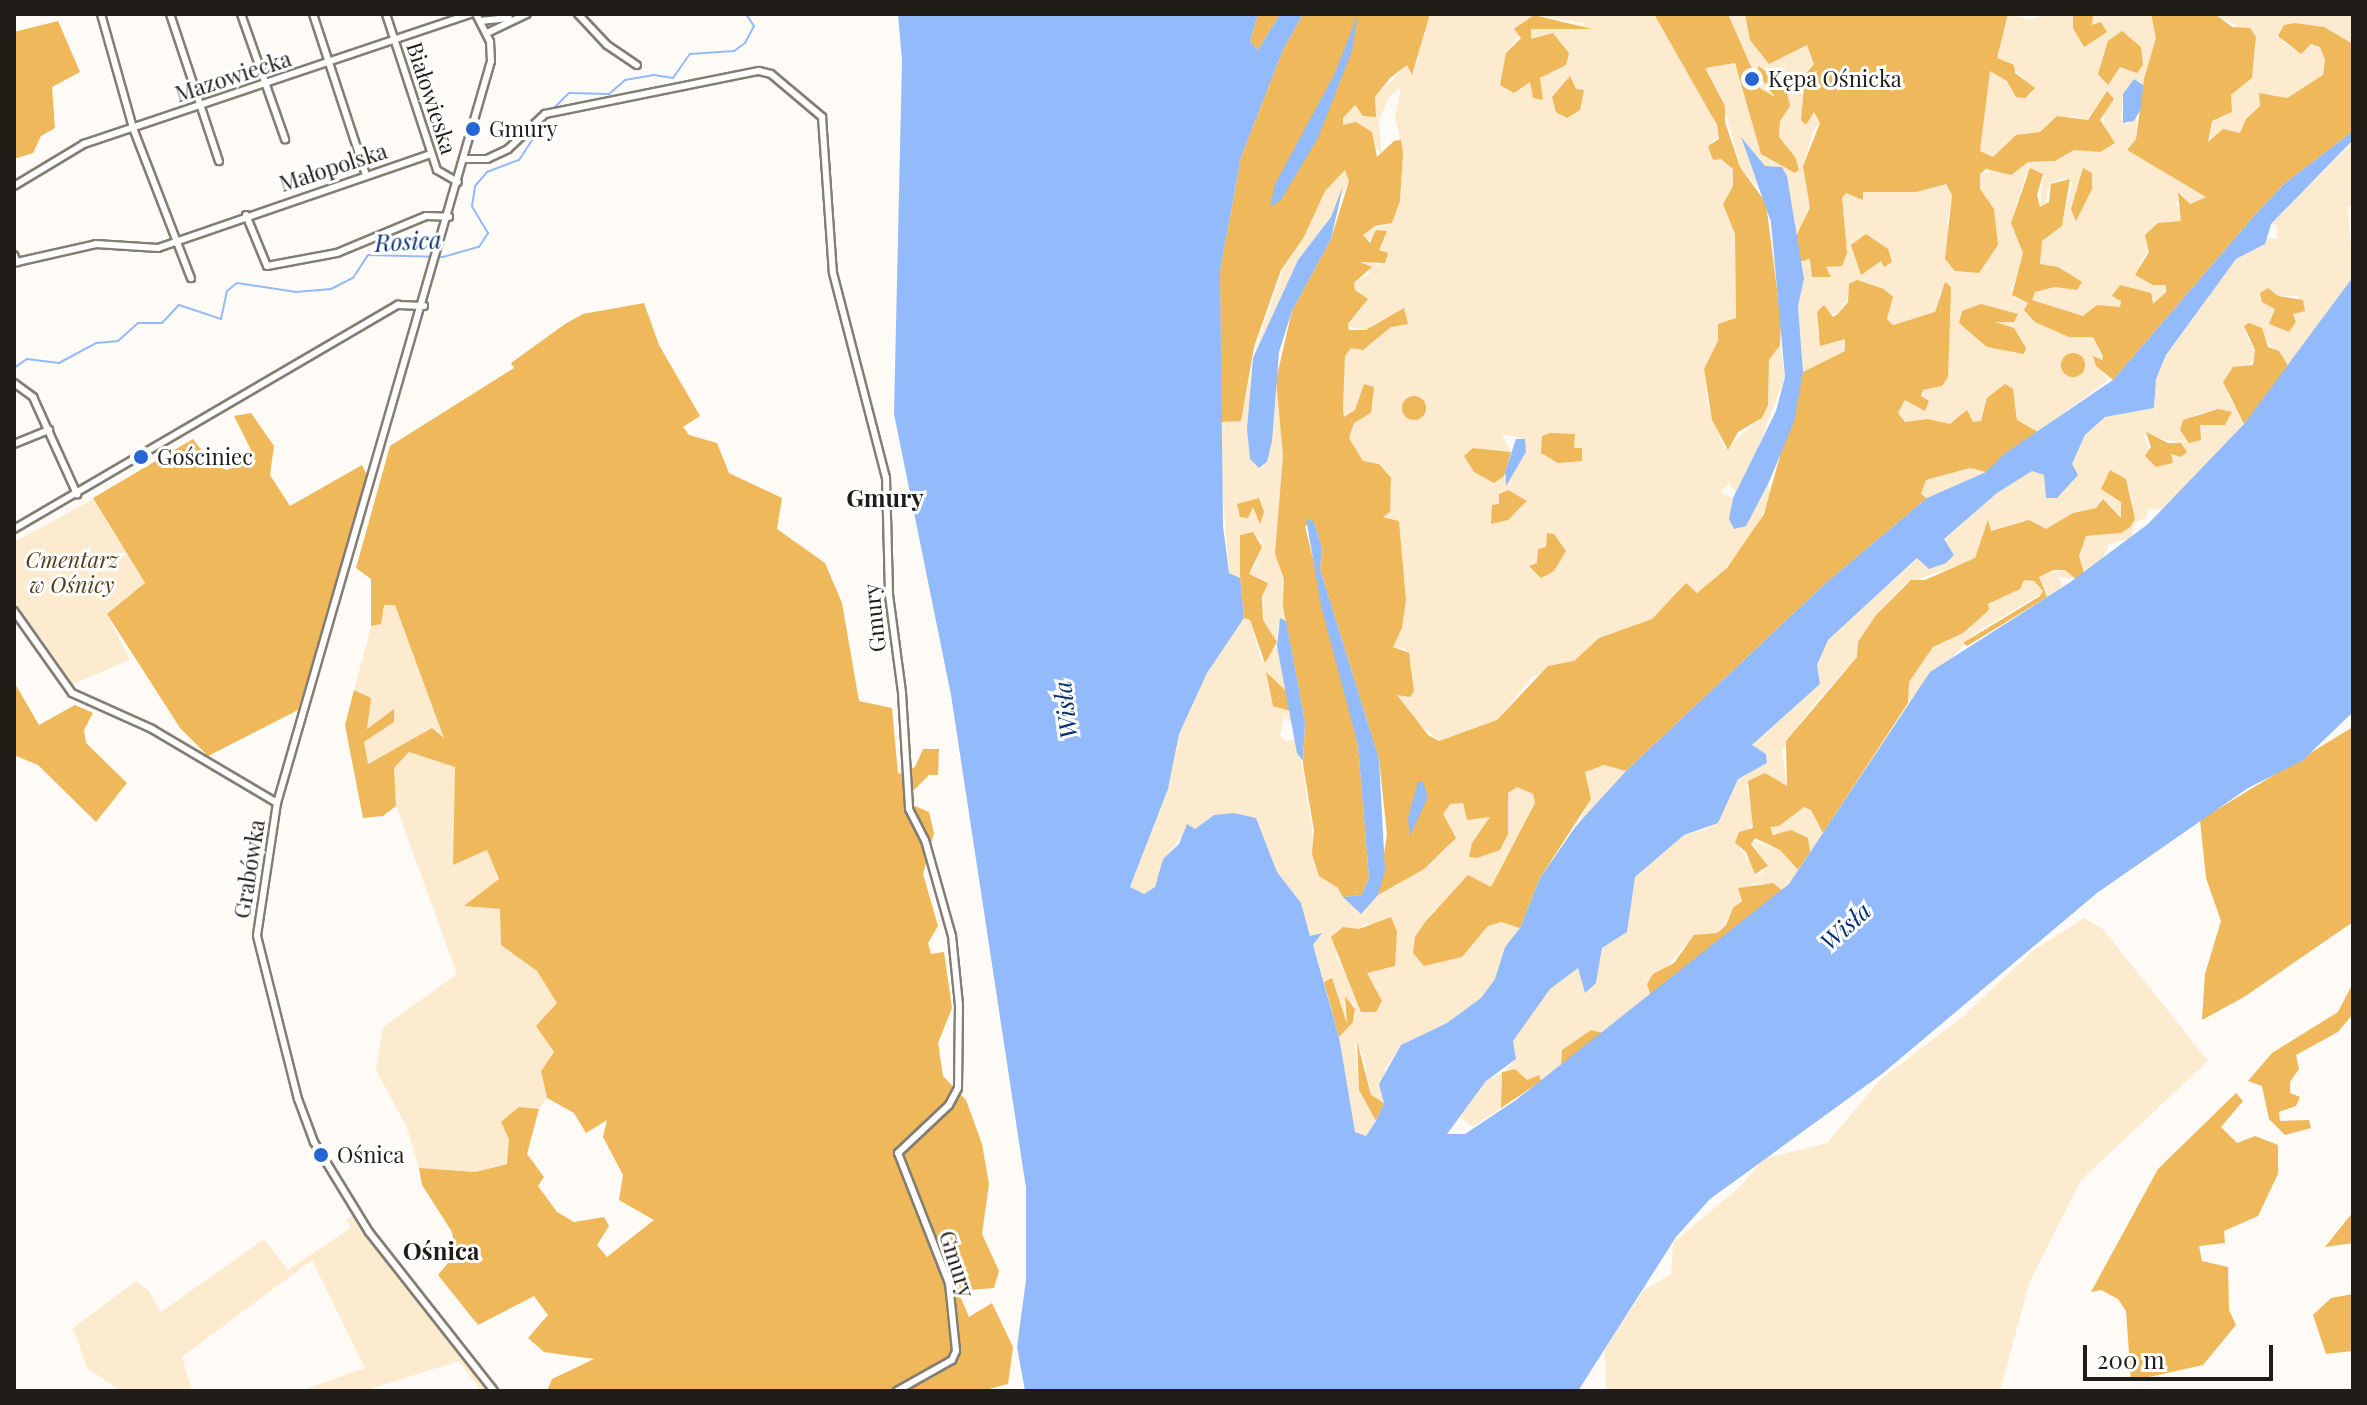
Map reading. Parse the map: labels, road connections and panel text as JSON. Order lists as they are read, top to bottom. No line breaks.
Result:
{"streets":{"street":["Mazowiecka","Białowieska","Małopolska","Gmury","Grabówka"]},"crossings":[["Mazowiecka","Białowieska"],["Białowieska","Małopolska"],["Białowieska","Grabówka"],["Gmury","Grabówka"]],"districts":["Gmury","Ośnica"],"water":["Rosica","Wisła"],"parks":["Cmentarz w Ośnicy"],"places":["Kępa Ośnicka","Gmury","Gościniec","Ośnica"],"scale_bar":"200 m"}
